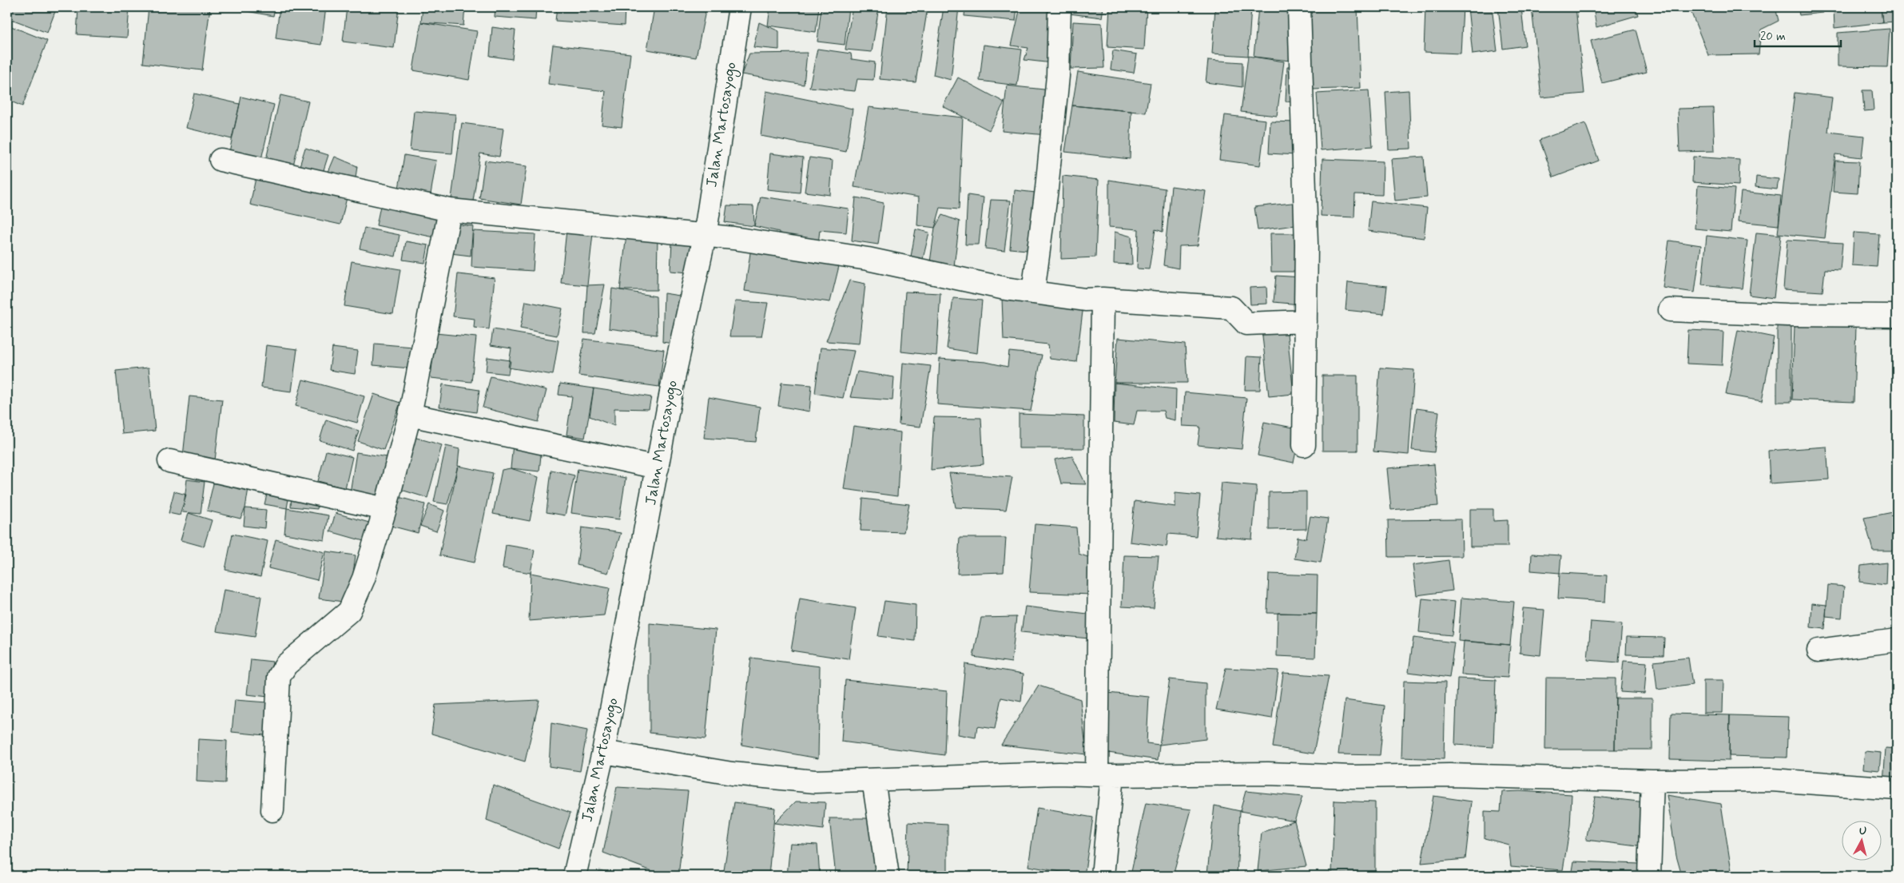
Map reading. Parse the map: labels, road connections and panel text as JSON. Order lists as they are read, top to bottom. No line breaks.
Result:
{"streets":{"street":["Jalan Martosayogo"]},"scale_bar":"20 m","north":"top"}
